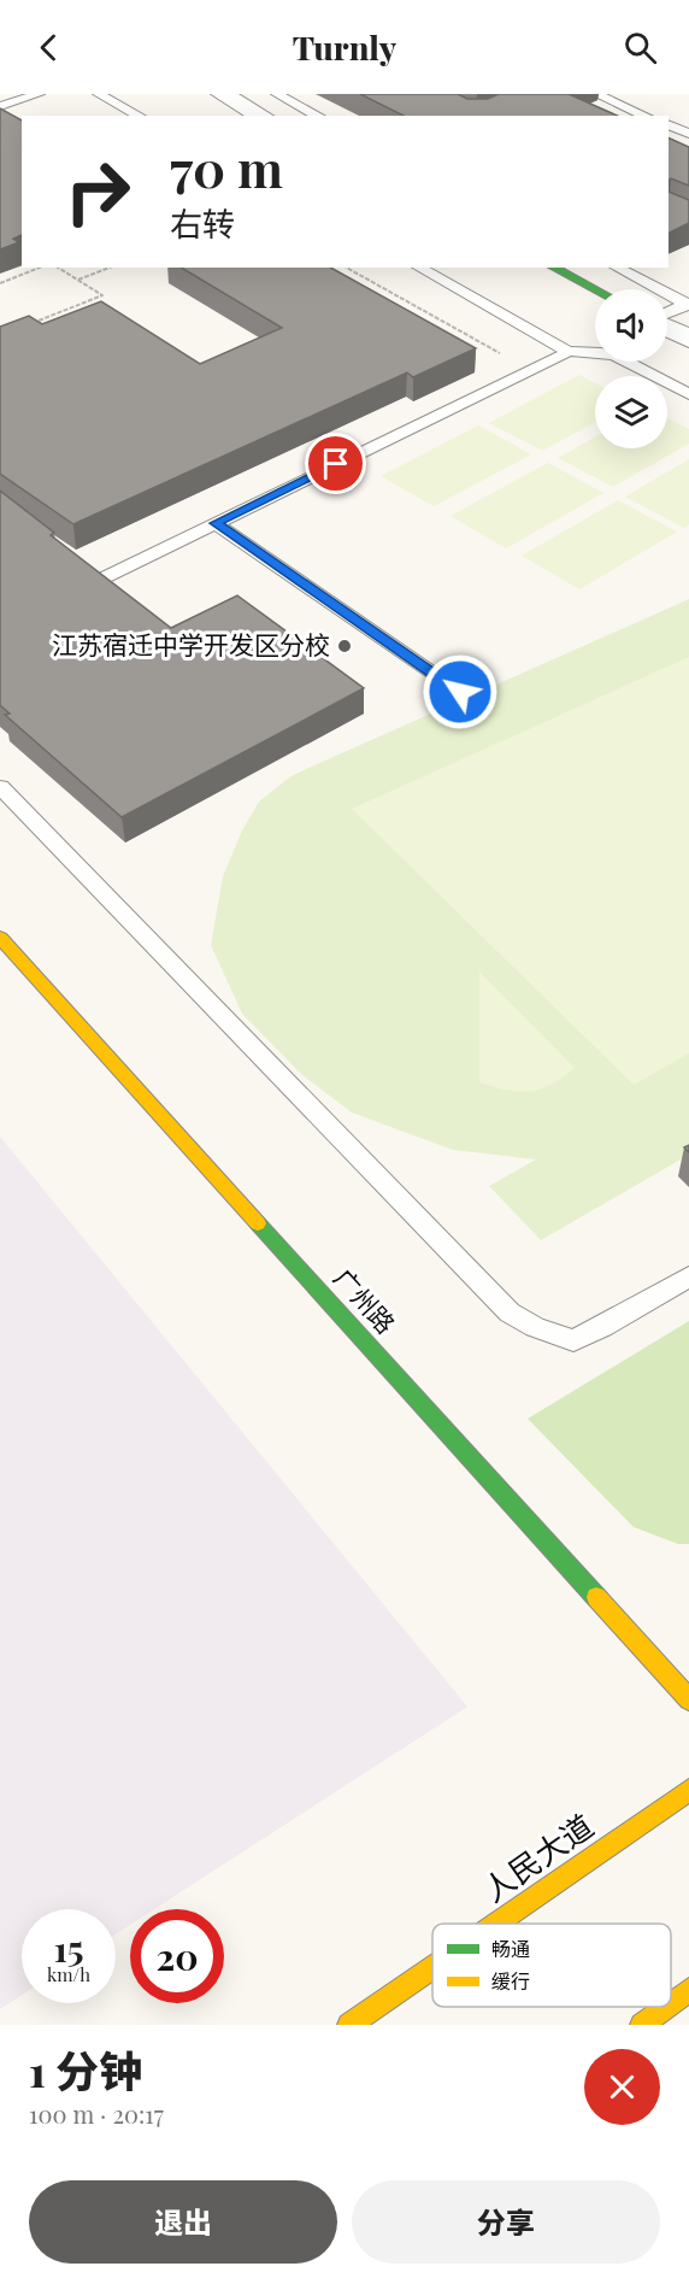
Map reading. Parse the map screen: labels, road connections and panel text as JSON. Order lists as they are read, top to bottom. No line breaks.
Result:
{"streets":{"main road":["广州路","人民大道"]},"places":["江苏宿迁中学开发区分校"],"legend":["畅通","缓行"],"page":{"header":"Turnly","turn":["70 m","右转"],"speed":"15 km/h","limit":"20","heading":["1 分钟","100 m · 20:17"],"buttons":["退出","分享"]}}
